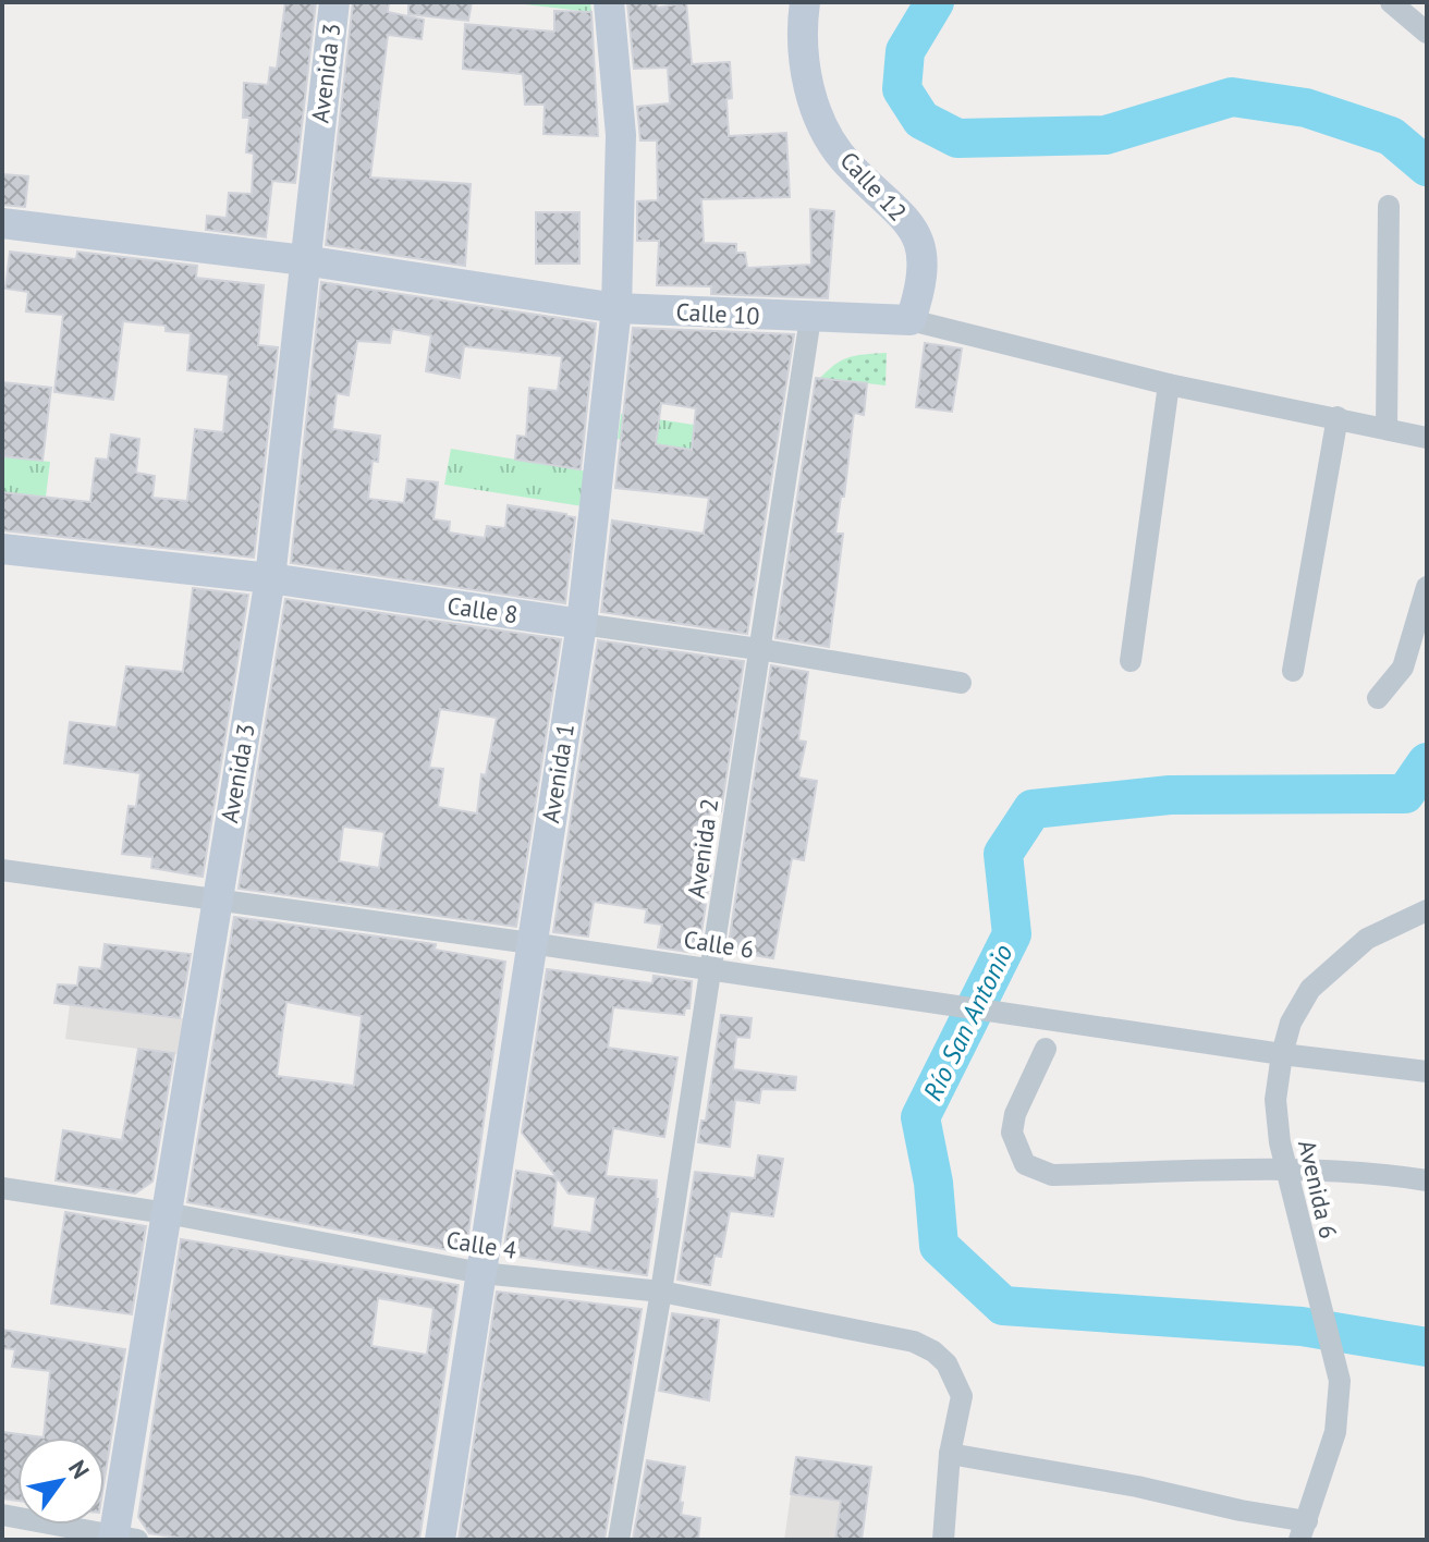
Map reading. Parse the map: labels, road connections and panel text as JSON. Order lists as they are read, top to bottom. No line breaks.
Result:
{"streets":{"main road":["Avenida 3","Calle 12","Calle 10","Calle 8","Avenida 1"],"street":["Avenida 2","Calle 6","Avenida 6","Calle 4"]},"crossings":[["Avenida 3","Calle 10"],["Avenida 3","Calle 8"],["Avenida 3","Calle 6"],["Avenida 3","Calle 4"],["Calle 12","Calle 10"],["Calle 10","Avenida 1"],["Calle 10","Avenida 2"],["Calle 8","Avenida 1"],["Calle 8","Avenida 2"],["Avenida 1","Calle 6"],["Avenida 1","Calle 4"],["Avenida 2","Calle 6"],["Avenida 2","Calle 4"],["Calle 6","Avenida 6"]],"water":["Río San Antonio"],"north":"top right"}
